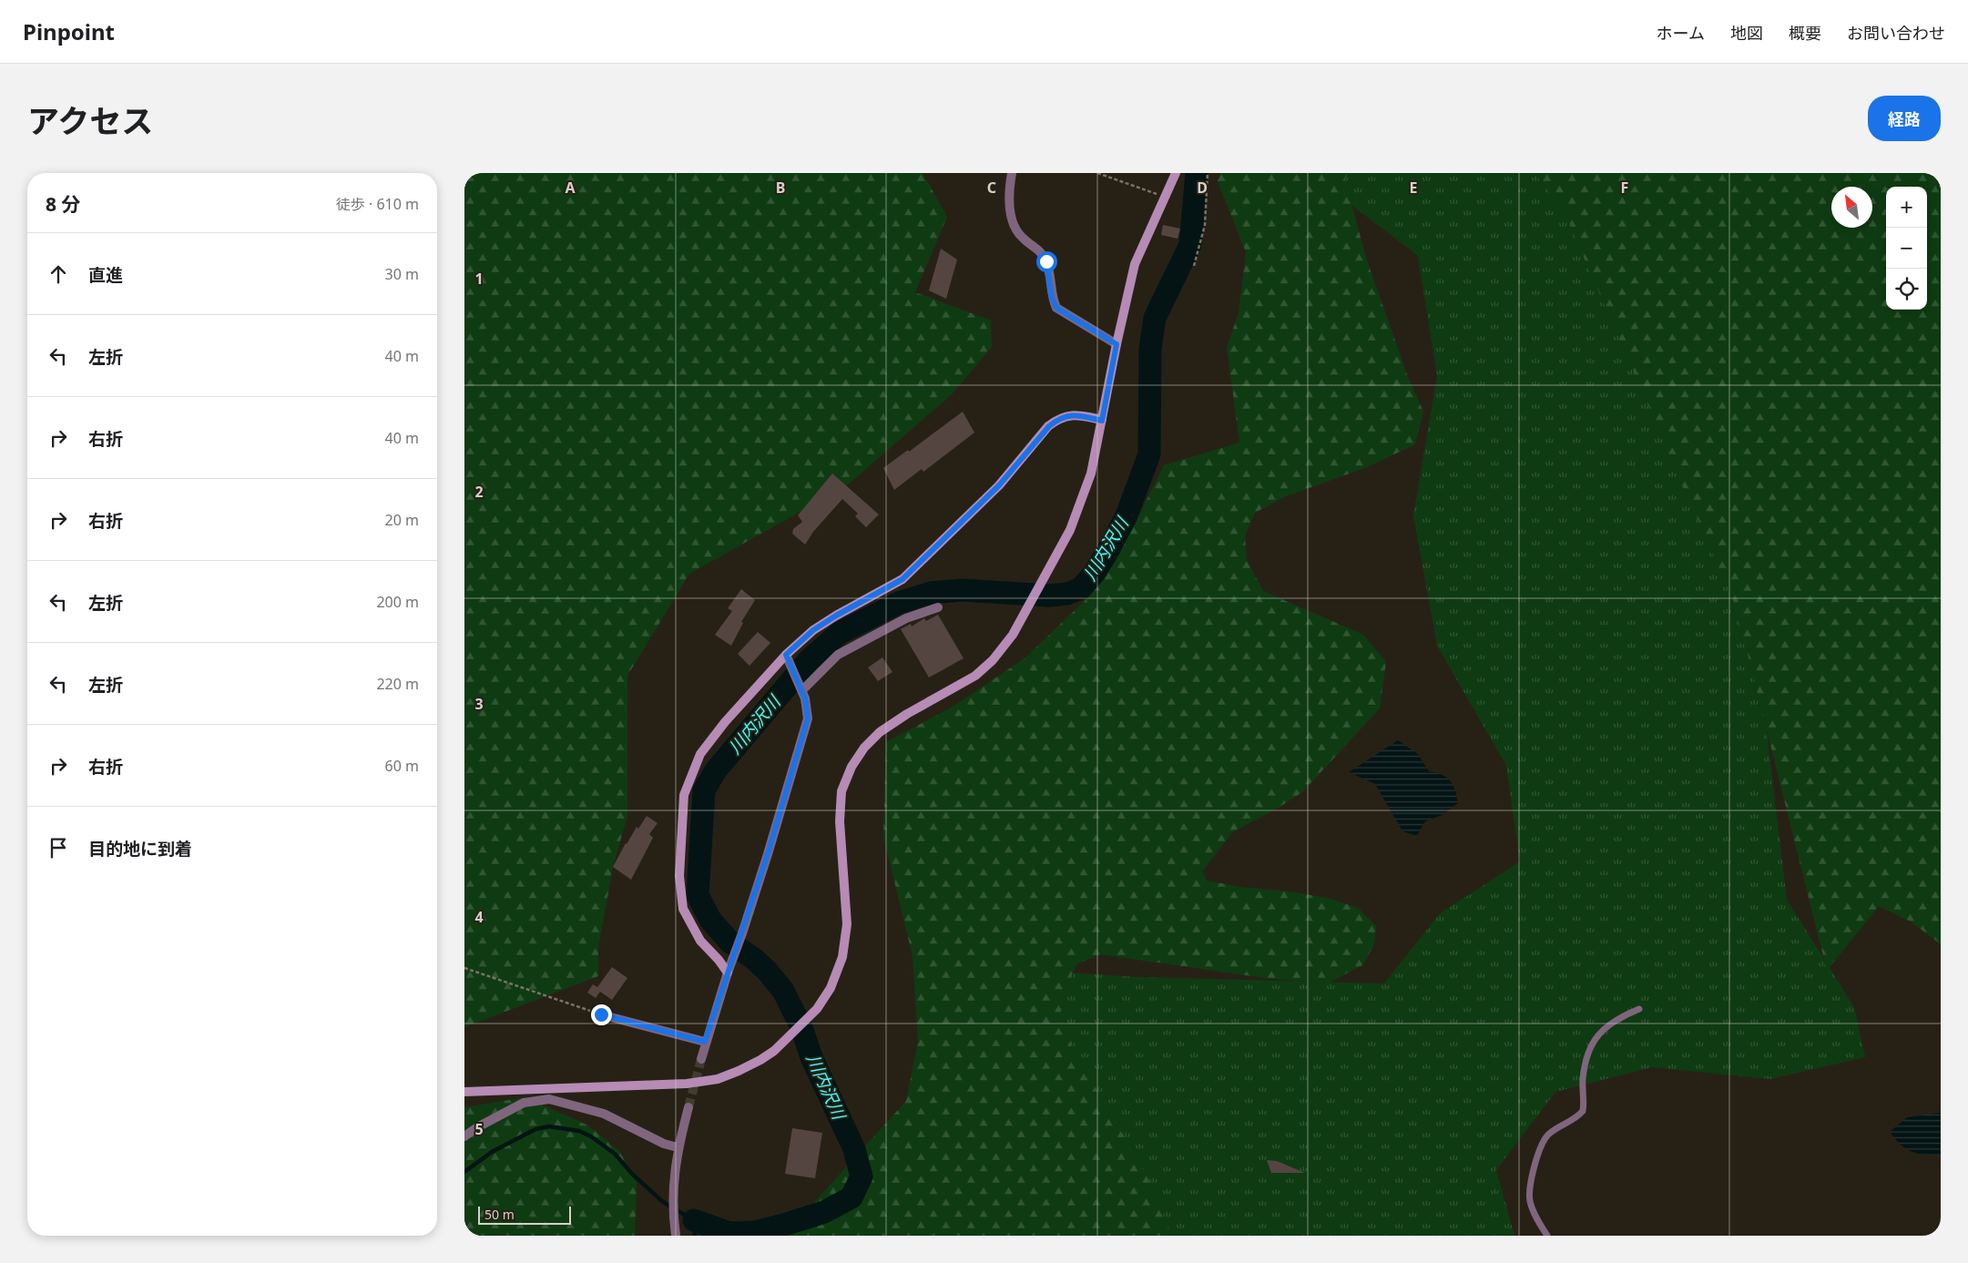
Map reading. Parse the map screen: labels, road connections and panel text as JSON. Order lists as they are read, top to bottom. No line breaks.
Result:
{"water":["川内沢川"],"scale_bar":"50 m","north":"top left","page":{"header":"Pinpoint","nav":["ホーム","地図","概要","お問い合わせ"],"title":"アクセス","buttons":"経路","heading":["8 分","徒歩 · 610 m"],"map_buttons":["+","−"],"list":[["直進","30 m"],["左折","40 m"],["右折","40 m"],["右折","20 m"],["左折","200 m"],["左折","220 m"],["右折","60 m"],"目的地に到着"],"scale":"50 m"},"grid":{"columns":["A","B","C","D","E","F"],"rows":["1","2","3","4","5"]}}
